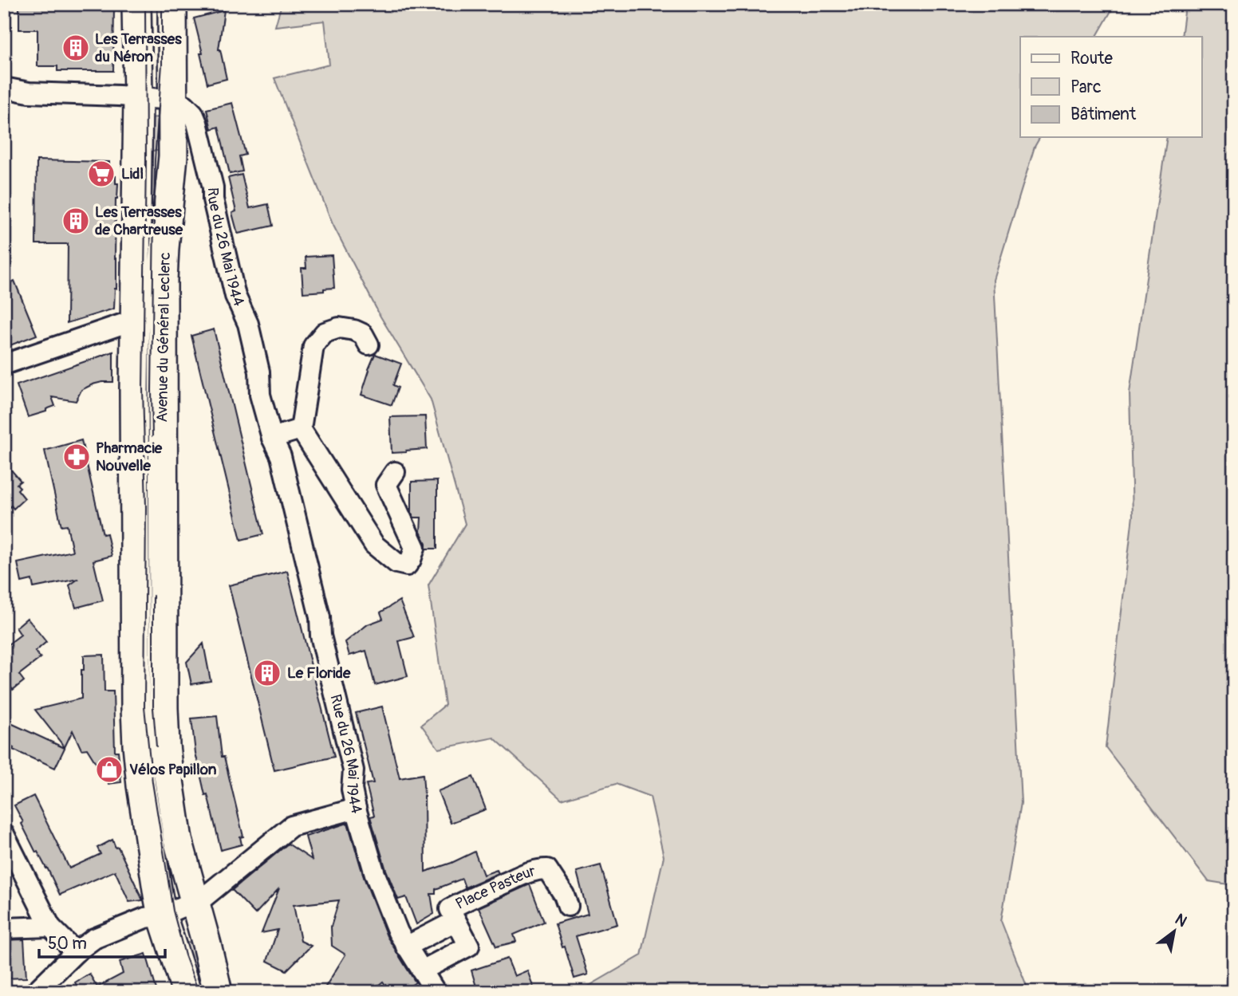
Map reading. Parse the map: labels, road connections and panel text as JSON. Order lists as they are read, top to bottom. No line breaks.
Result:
{"streets":{"main road":["Avenue du Général Leclerc"],"street":["Rue du 26 Mai 1944","Place Pasteur"]},"crossings":[["Rue du 26 Mai 1944","Avenue du Général Leclerc"],["Rue du 26 Mai 1944","Place Pasteur"]],"places":{"building":["Les Terrasses du Néron","Les Terrasses de Chartreuse","Le Floride"],"supermarket":["Lidl"],"pharmacy":["Pharmacie Nouvelle"],"shop":["Vélos Papillon"]},"legend":["Route","Parc","Bâtiment"],"scale_bar":"50 m","north":"top right"}
